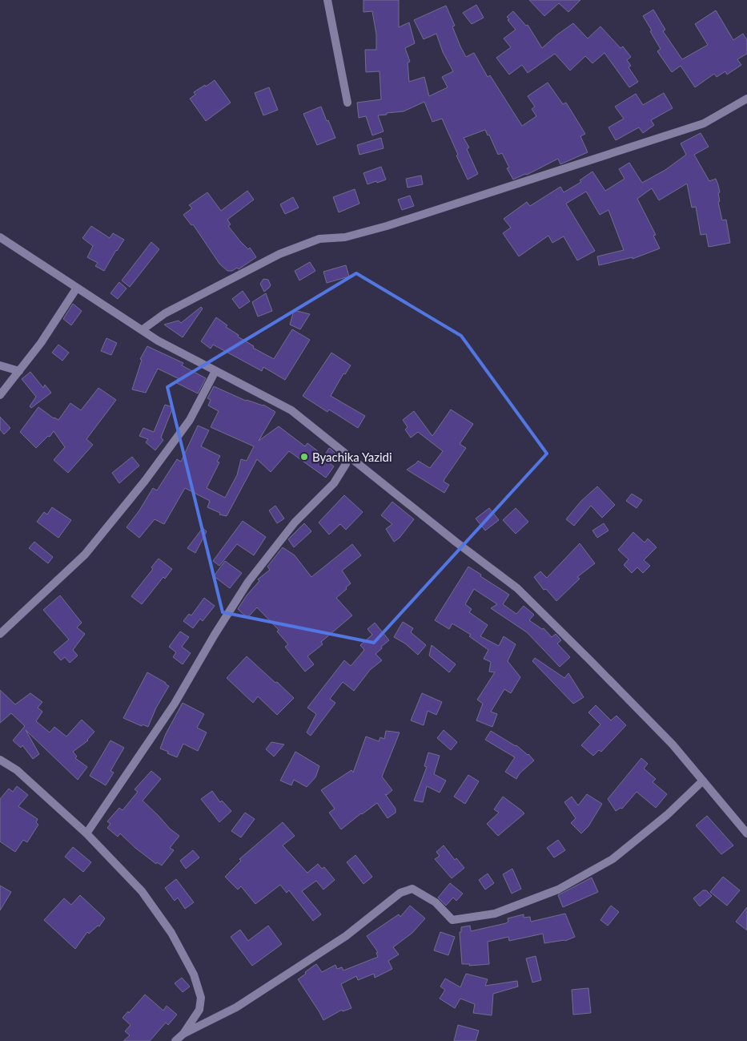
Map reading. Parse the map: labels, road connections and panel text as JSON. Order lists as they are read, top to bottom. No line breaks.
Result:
{"places":["Byachika Yazidi"]}
